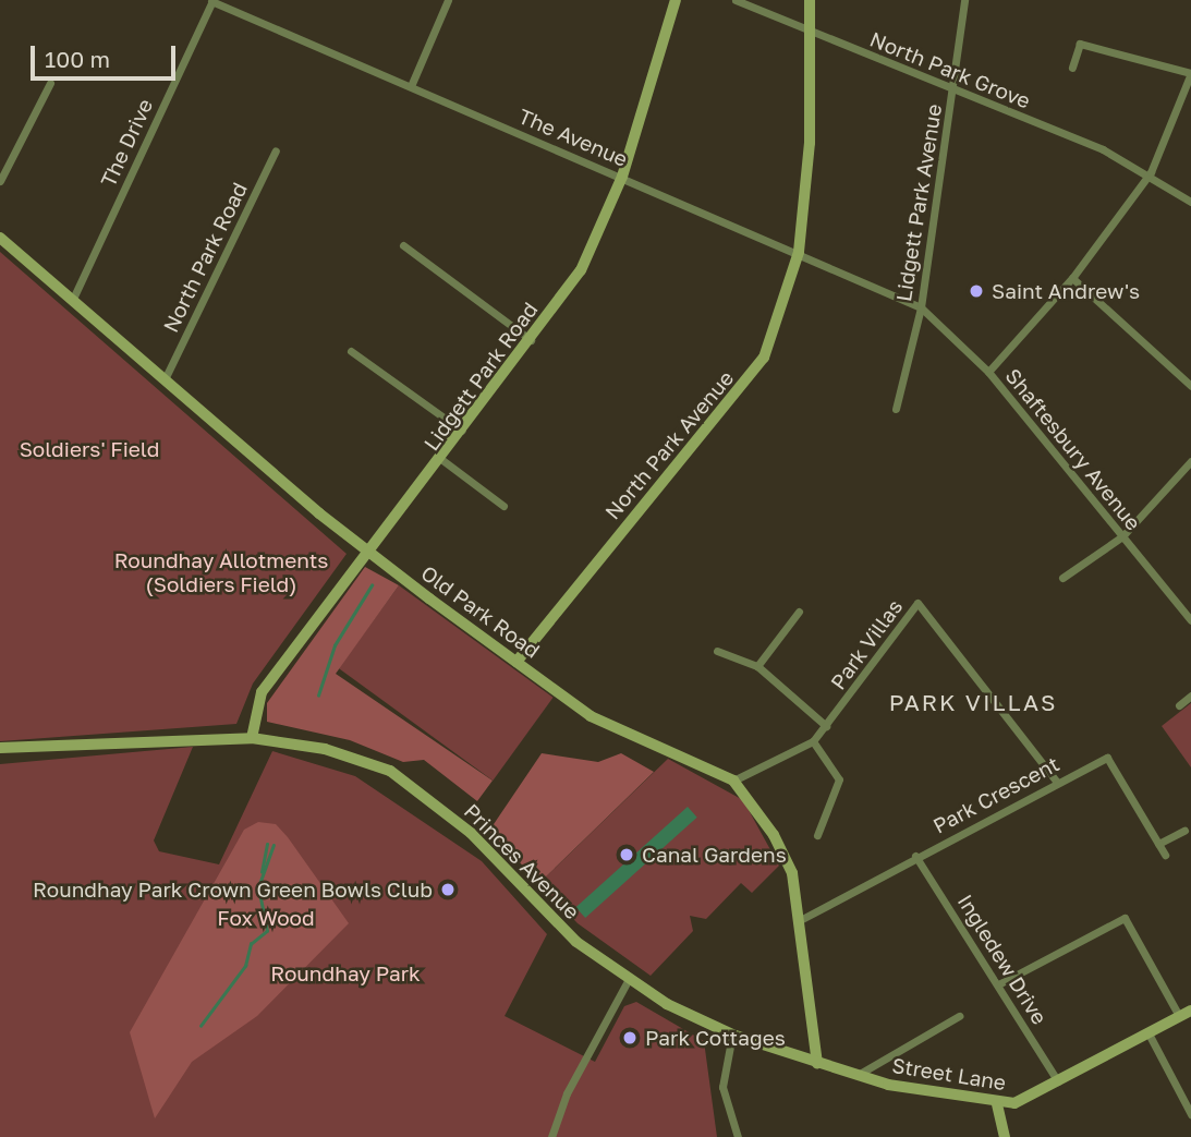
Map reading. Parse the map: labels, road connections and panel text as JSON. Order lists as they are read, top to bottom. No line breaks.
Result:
{"streets":{"street":["North Park Grove","The Avenue","The Drive","Lidgett Park Avenue","North Park Road","Lidgett Park Road","North Park Avenue","Shaftesbury Avenue","Old Park Road","Park Villas","Park Crescent","Princes Avenue","Ingledew Drive","Street Lane"]},"crossings":[["North Park Grove","Lidgett Park Avenue"],["North Park Grove","North Park Avenue"],["The Avenue","The Drive"],["The Avenue","Lidgett Park Avenue"],["The Avenue","Lidgett Park Road"],["The Avenue","North Park Avenue"],["The Avenue","Shaftesbury Avenue"],["The Drive","Old Park Road"],["Lidgett Park Avenue","Shaftesbury Avenue"],["North Park Road","Old Park Road"],["Lidgett Park Road","Old Park Road"],["Lidgett Park Road","Princes Avenue"],["North Park Avenue","Old Park Road"],["Old Park Road","Park Villas"],["Old Park Road","Park Crescent"],["Old Park Road","Street Lane"],["Park Villas","Park Crescent"],["Park Crescent","Ingledew Drive"],["Princes Avenue","Street Lane"],["Ingledew Drive","Street Lane"]],"districts":["PARK VILLAS"],"parks":["Soldiers' Field","Roundhay Allotments (Soldiers Field)","Fox Wood","Roundhay Park"],"places":["Saint Andrew's","Canal Gardens","Roundhay Park Crown Green Bowls Club","Park Cottages"],"scale_bar":"100 m"}
